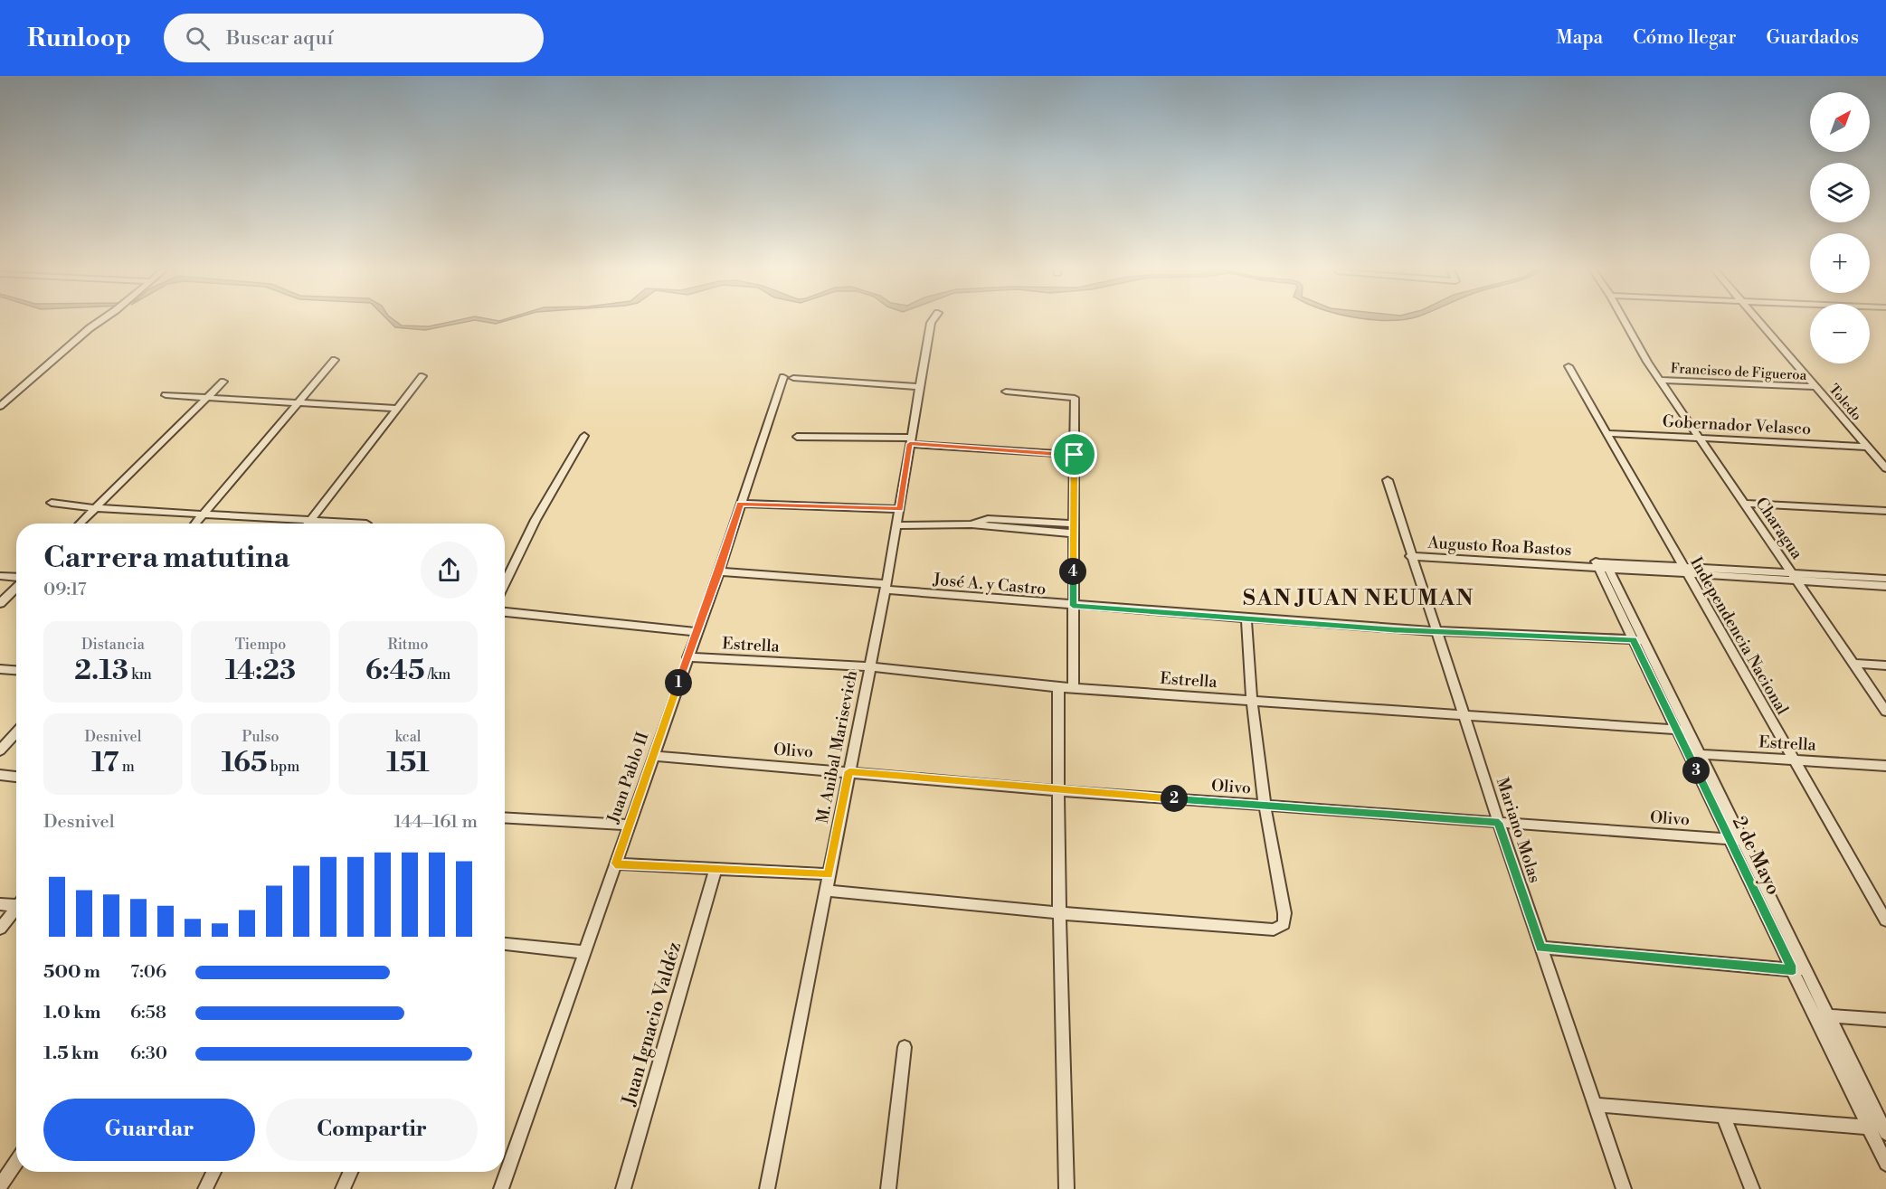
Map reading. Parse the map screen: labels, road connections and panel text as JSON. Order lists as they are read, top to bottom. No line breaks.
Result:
{"streets":{"street":["Francisco de Figueroa","Toledo","Gobernador Velasco","Charagua","Augusto Roa Bastos","José A. y Castro","Independencia Nacional","Estrella","M. Anibal Marisevich","Olivo","Juan Pablo II","Mariano Molas","2 de Mayo","Juan Ignacio Valdéz"]},"crossings":[["Francisco de Figueroa","Toledo"],["Francisco de Figueroa","Charagua"],["Toledo","Gobernador Velasco"],["Gobernador Velasco","Charagua"],["Gobernador Velasco","Independencia Nacional"],["Charagua","Augusto Roa Bastos"],["Augusto Roa Bastos","Independencia Nacional"],["Augusto Roa Bastos","Mariano Molas"],["Augusto Roa Bastos","2 de Mayo"],["José A. y Castro","M. Anibal Marisevich"],["José A. y Castro","Juan Pablo II"],["José A. y Castro","Mariano Molas"],["José A. y Castro","2 de Mayo"],["Independencia Nacional","Estrella"],["Estrella","M. Anibal Marisevich"],["Estrella","Juan Pablo II"],["Estrella","Mariano Molas"],["Estrella","2 de Mayo"],["M. Anibal Marisevich","Olivo"],["M. Anibal Marisevich","Juan Pablo II"],["Olivo","Juan Pablo II"],["Olivo","Mariano Molas"],["Olivo","2 de Mayo"]],"districts":["SAN JUAN NEUMAN"],"north":"top right","page":{"header":"Runloop","search":"Buscar aquí","nav":["Mapa","Cómo llegar","Guardados"],"map_buttons":["+","−"],"heading":["Carrera matutina","09:17"],"pins":["4","1","3","2"],"stats":[["Distancia","2.13 km"],["Tiempo","14:23"],["Ritmo","6:45 /km"],["Desnivel","17 m"],["Pulso","165 bpm"],["kcal","151"]],"chart":["Desnivel","144–161 m"],"list":[{"name":"500 m","note":"7:06"},{"name":"1.0 km","note":"6:58"},{"name":"1.5 km","note":"6:30"}],"buttons":["Guardar","Compartir"]}}
